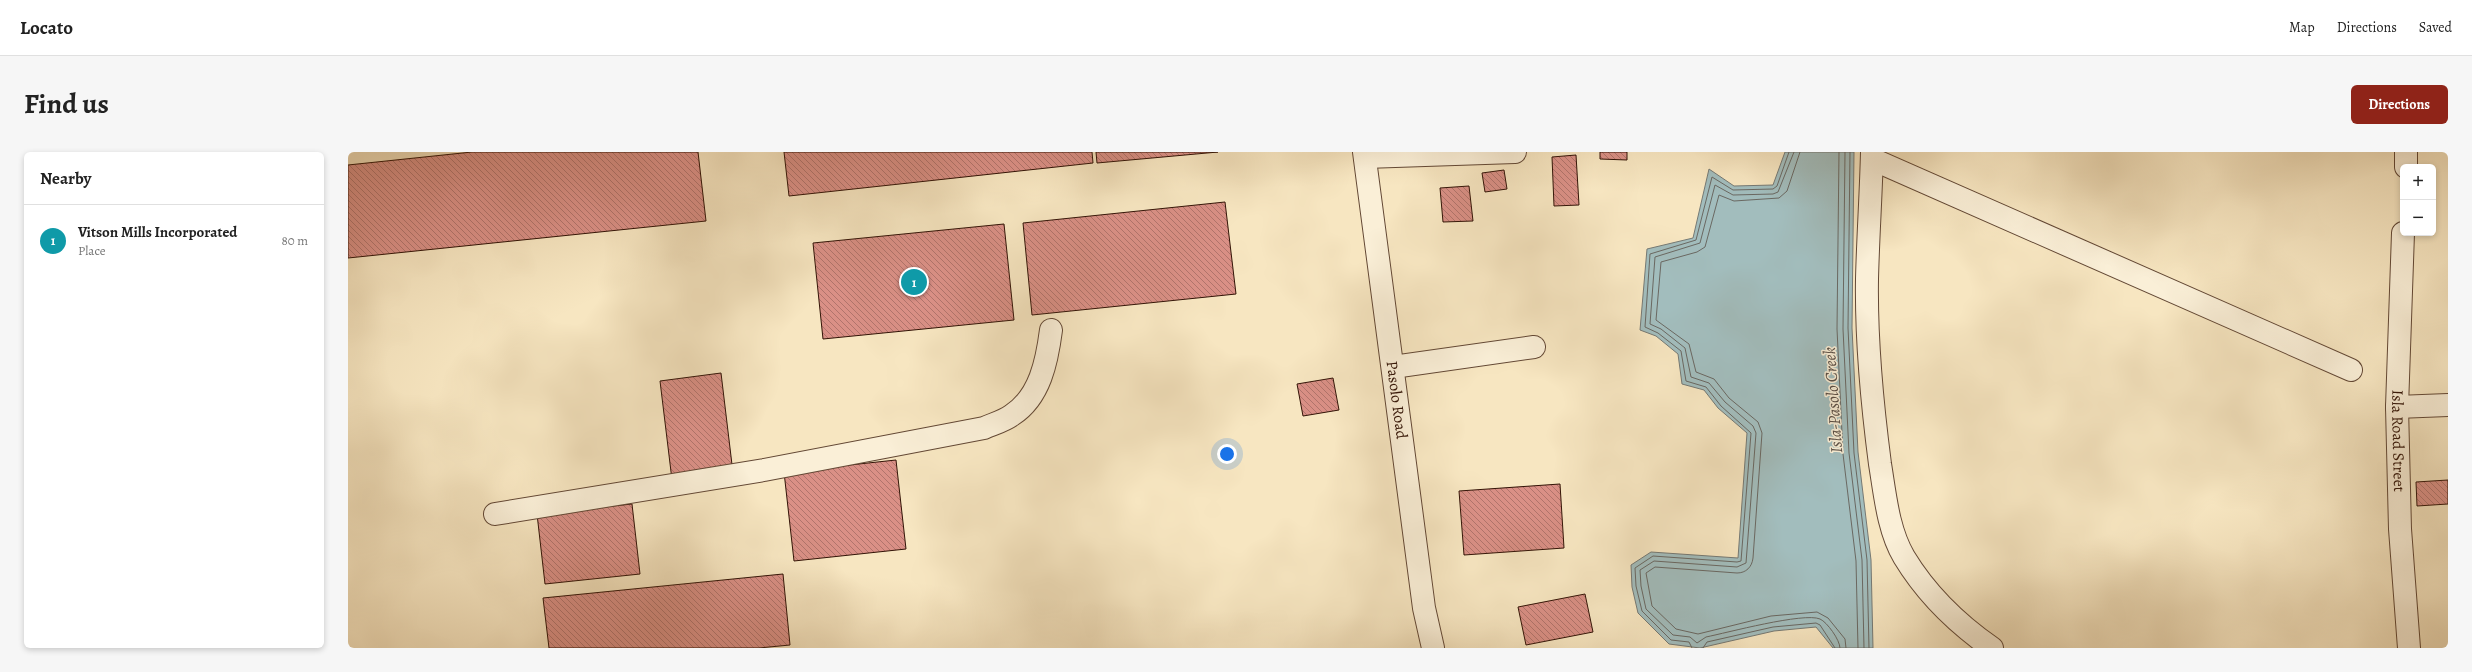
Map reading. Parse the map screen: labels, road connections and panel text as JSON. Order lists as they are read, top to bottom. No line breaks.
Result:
{"streets":{"street":["Pasolo Road","Isla Road Street"]},"water":["Isla-Pasolo Creek"],"page":{"header":"Locato","nav":["Map","Directions","Saved"],"title":"Find us","buttons":"Directions","heading":"Nearby","map_buttons":["+","−"],"list":[{"mark":"1","name":"Vitson Mills Incorporated","note":"Place","value":"80 m"}],"pins":"1"}}
